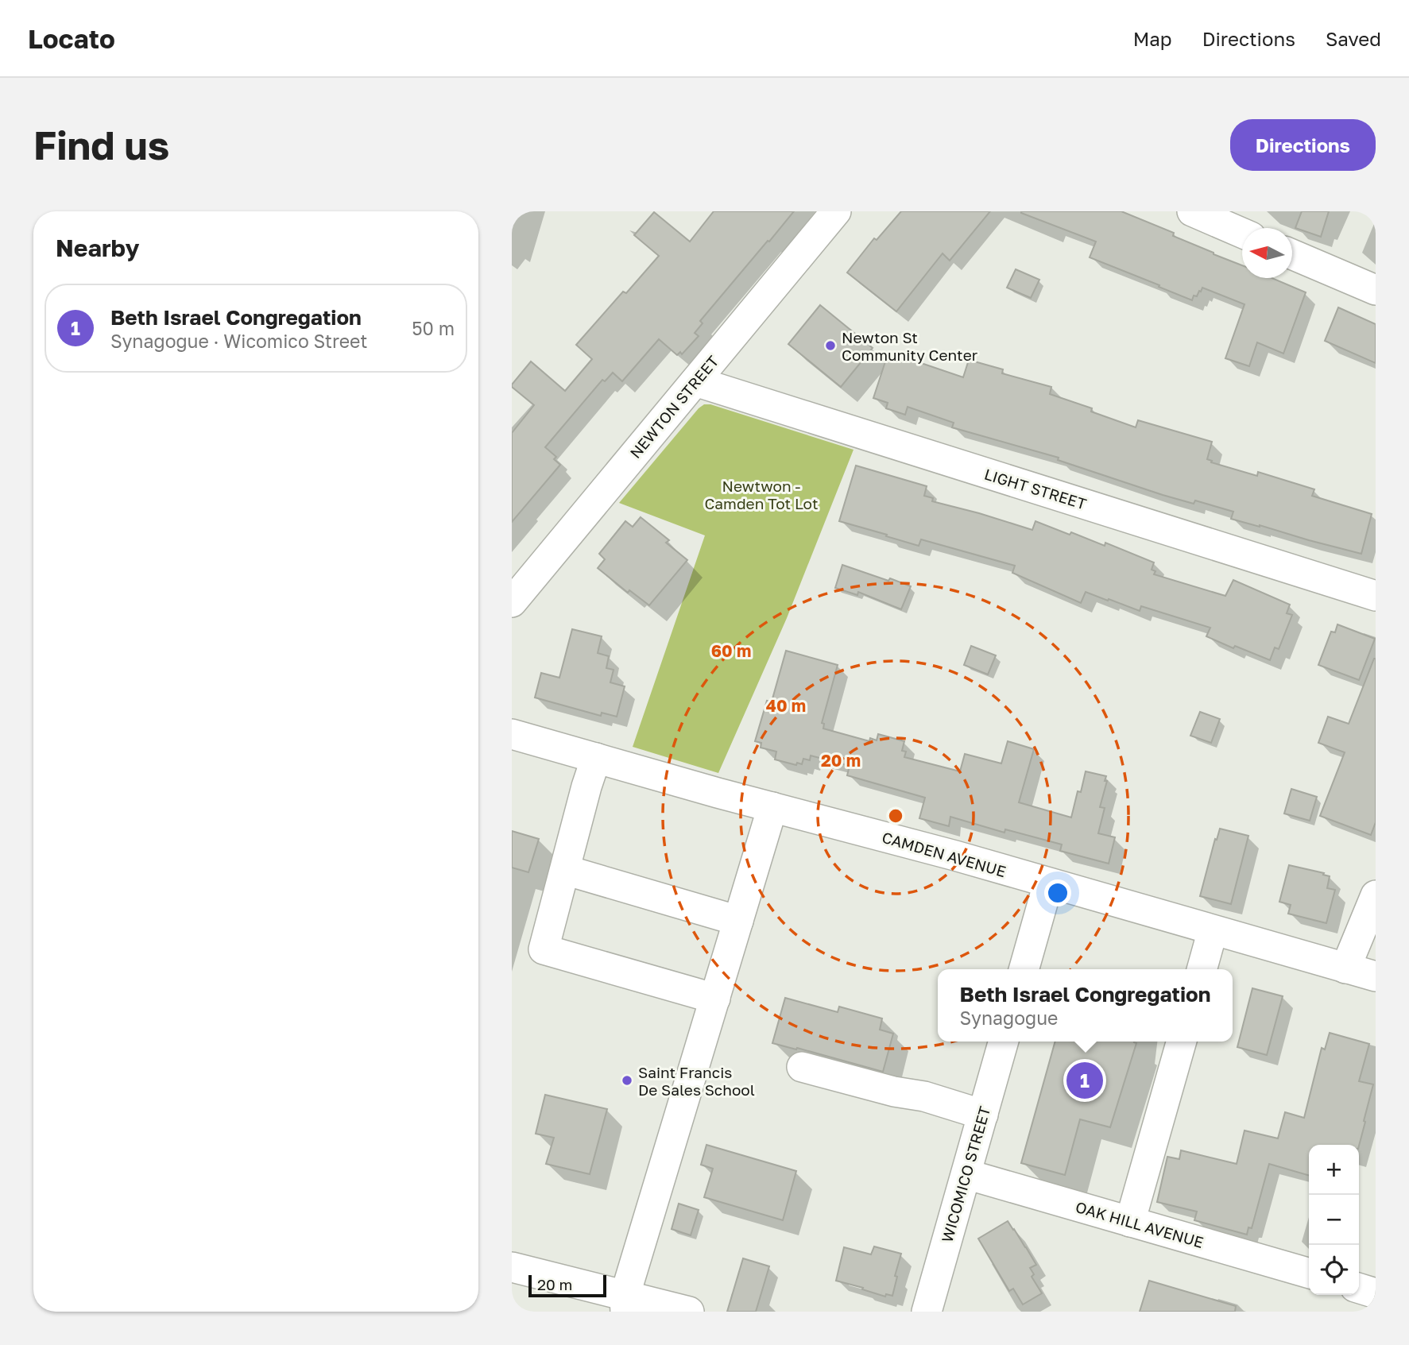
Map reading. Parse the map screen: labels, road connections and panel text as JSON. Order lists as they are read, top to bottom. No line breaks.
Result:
{"streets":{"street":["NEWTON STREET","LIGHT STREET","CAMDEN AVENUE","WICOMICO STREET","OAK HILL AVENUE"]},"crossings":[["NEWTON STREET","LIGHT STREET"],["WICOMICO STREET","OAK HILL AVENUE"]],"parks":["Newtwon - Camden Tot Lot"],"places":["Newton St Community Center","Saint Francis De Sales School"],"scale_bar":"20 m","north":"left","page":{"header":"Locato","nav":["Map","Directions","Saved"],"buttons":"Directions","title":"Find us","heading":"Nearby","list":[{"mark":"1","name":"Beth Israel Congregation","note":"Synagogue · Wicomico Street","value":"50 m"}],"popup":["Beth Israel Congregation","Synagogue"],"pins":"1","map_buttons":["+","−"],"scale":"20 m"},"rings":["60 m","40 m","20 m"]}
